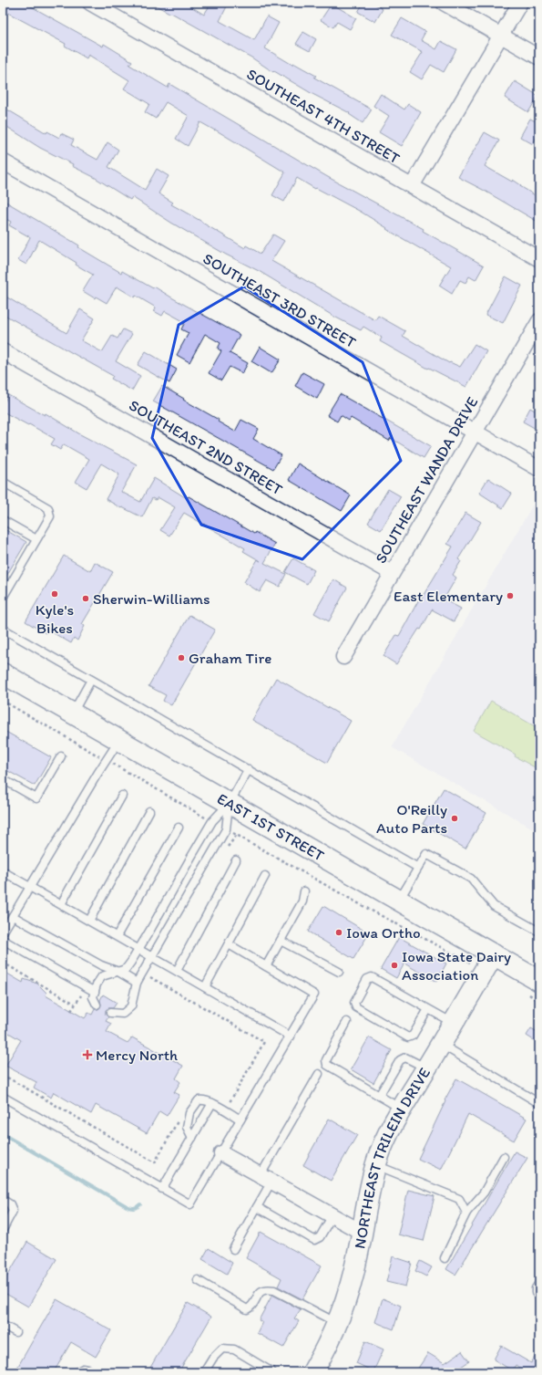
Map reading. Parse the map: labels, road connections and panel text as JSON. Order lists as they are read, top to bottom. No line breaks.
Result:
{"streets":{"main road":["EAST 1ST STREET","NORTHEAST TRILEIN DRIVE"],"street":["SOUTHEAST 4TH STREET","SOUTHEAST 3RD STREET","SOUTHEAST 2ND STREET","SOUTHEAST WANDA DRIVE"]},"crossings":[["SOUTHEAST 3RD STREET","SOUTHEAST WANDA DRIVE"],["SOUTHEAST 2ND STREET","SOUTHEAST WANDA DRIVE"],["EAST 1ST STREET","NORTHEAST TRILEIN DRIVE"]],"places":{"other":["Kyle's Bikes","East Elementary","Sherwin-Williams","Graham Tire","O'Reilly Auto Parts","Iowa Ortho","Iowa State Dairy Association"],"health":["Mercy North"]}}
